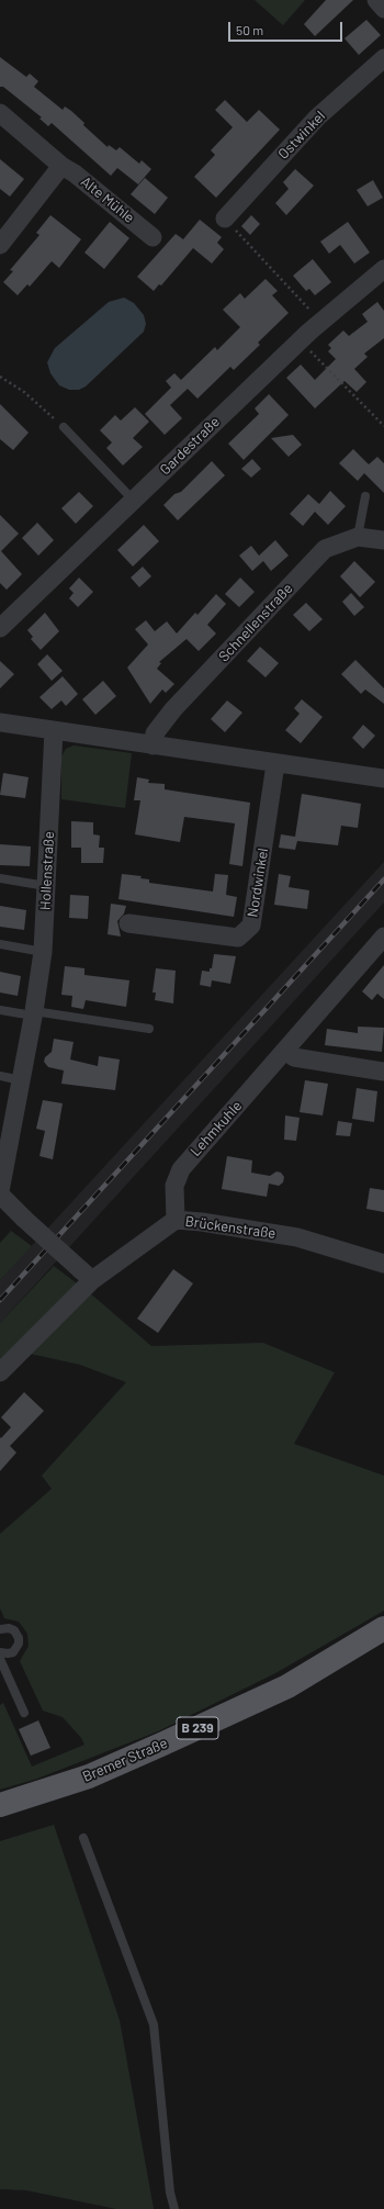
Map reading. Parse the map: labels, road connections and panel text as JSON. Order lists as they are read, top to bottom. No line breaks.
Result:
{"streets":{"main road":["B 239","Bremer Straße"],"street":["Ostwinkel","Alte Mühle","Gardestraße","Schnellenstraße","Hollenstraße","Nordwinkel","Lehmkuhle","Brückenstraße"]},"crossings":[["Lehmkuhle","Brückenstraße"]],"scale_bar":"50 m"}
